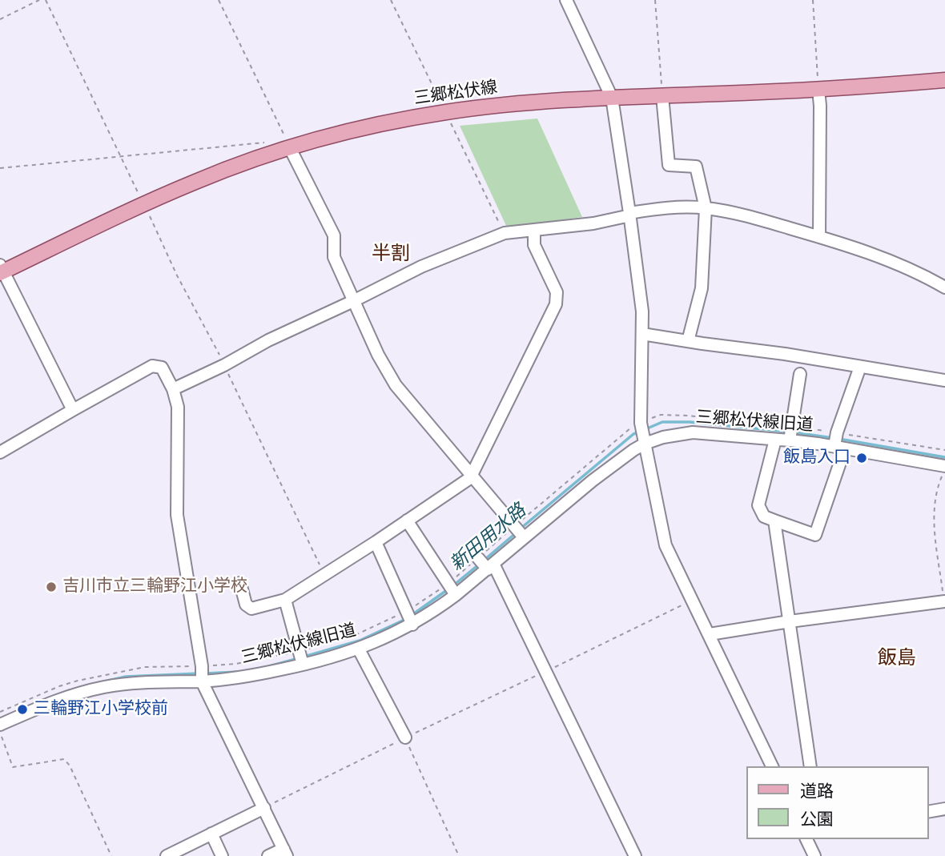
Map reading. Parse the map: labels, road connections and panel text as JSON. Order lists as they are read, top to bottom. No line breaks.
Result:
{"streets":{"main road":["三郷松伏線"],"street":["三郷松伏線旧道"]},"districts":["半割","飯島"],"water":["新田用水路"],"places":["飯島入口","吉川市立三輪野江小学校","三輪野江小学校前"],"legend":["道路","公園"]}
